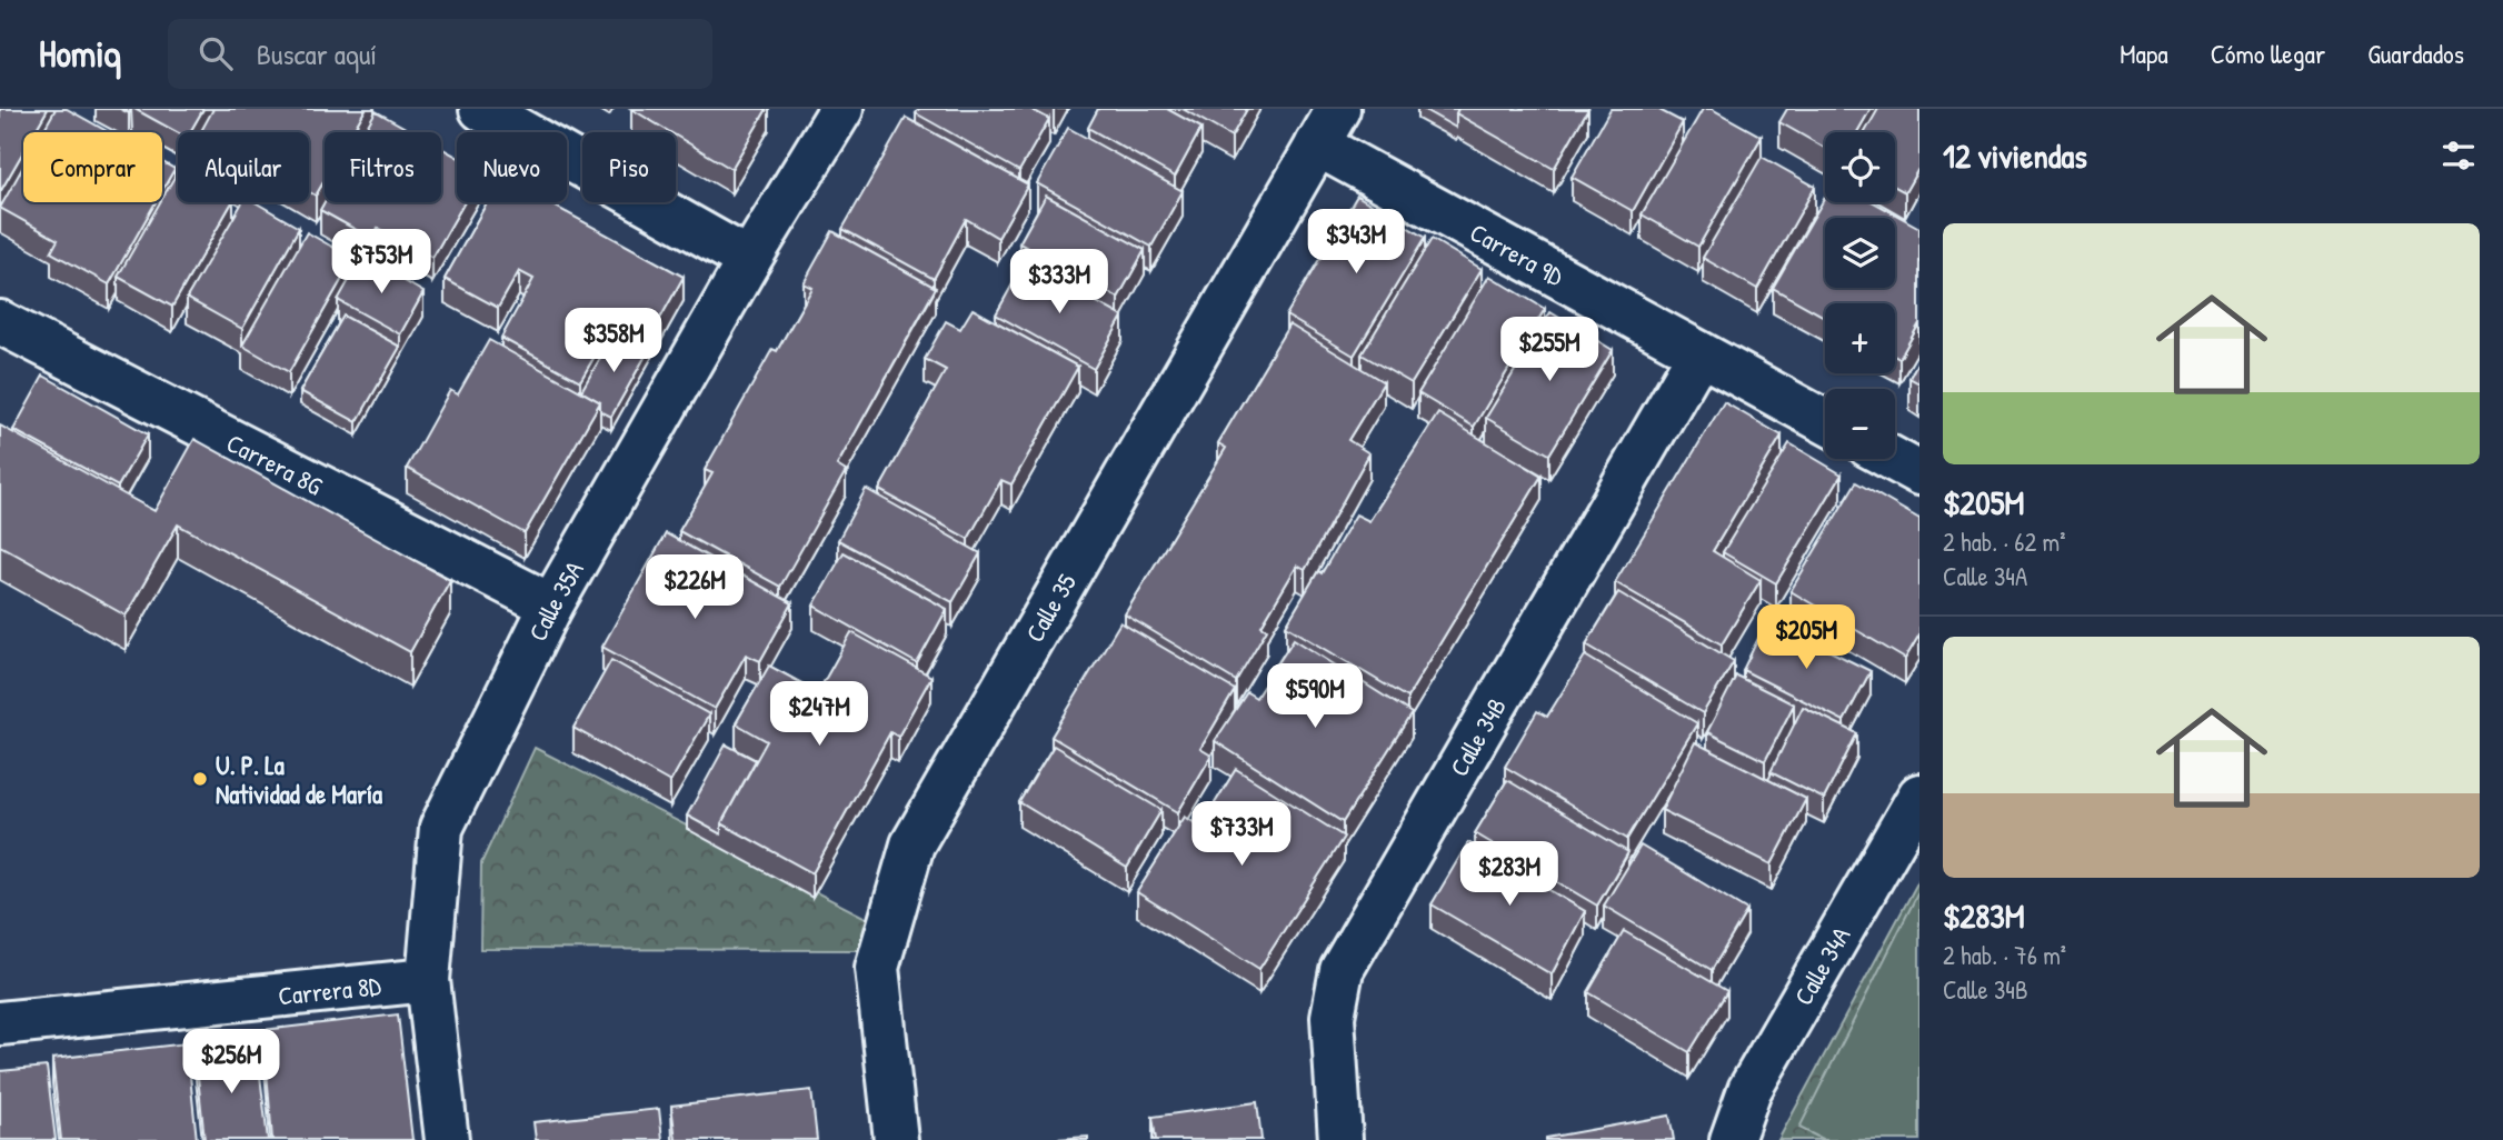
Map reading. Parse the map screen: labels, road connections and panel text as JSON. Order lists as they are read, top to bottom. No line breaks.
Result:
{"streets":{"street":["Carrera 9D","Carrera 8G","Calle 35A","Calle 35","Calle 34B","Calle 34A","Carrera 8D"]},"crossings":[["Carrera 9D","Calle 35"],["Carrera 9D","Calle 34B"],["Carrera 8G","Calle 35A"],["Calle 35A","Carrera 8D"]],"places":["U. P. La Natividad de María"],"page":{"header":"Homiq","search":"Buscar aquí","nav":["Mapa","Cómo llegar","Guardados"],"heading":"12 viviendas","map_buttons":["+","−"],"chip":["Comprar","Alquilar","Filtros","Nuevo","Piso"],"list":[{"name":"$205M","note":"2 hab. · 62 m² · Calle 34A"},{"name":"$283M","note":"2 hab. · 76 m² · Calle 34B"}],"price":["$343M","$753M","$333M","$358M","$255M","$226M","$205M","$590M","$247M","$733M","$283M","$256M"]}}
